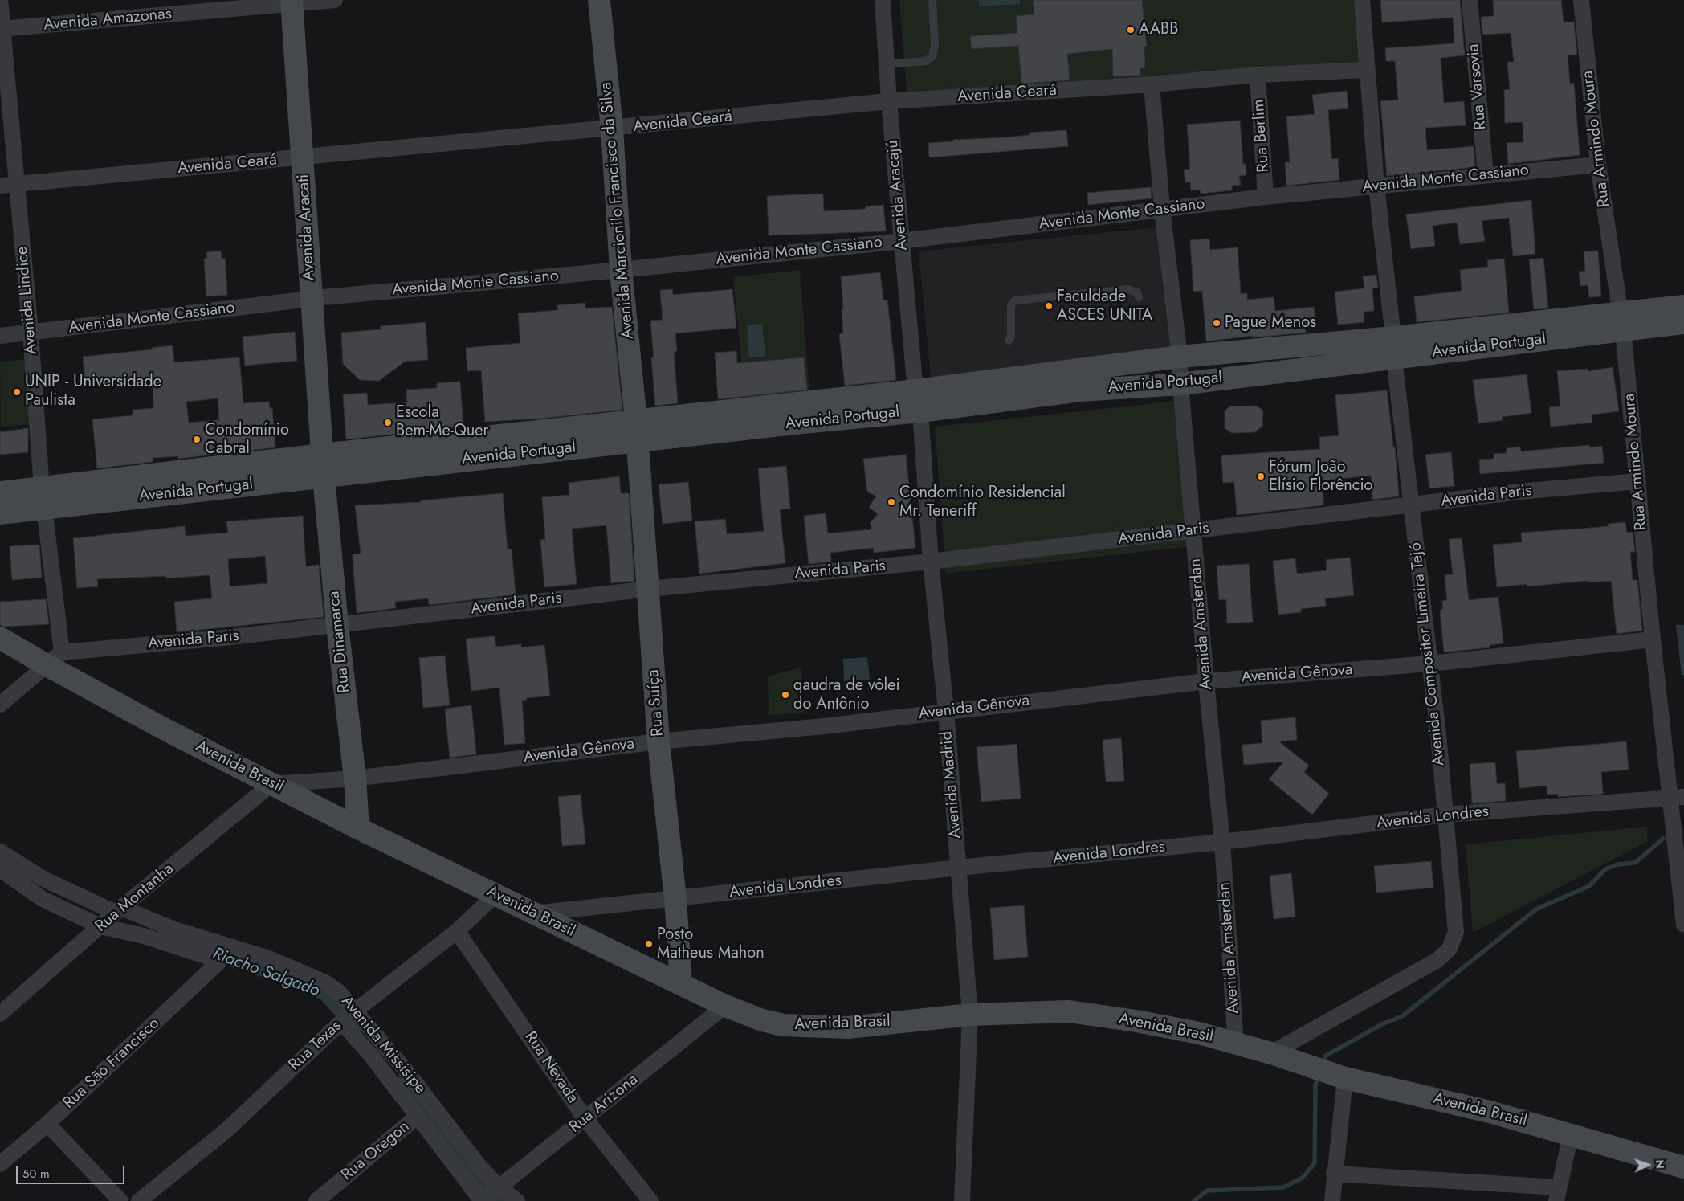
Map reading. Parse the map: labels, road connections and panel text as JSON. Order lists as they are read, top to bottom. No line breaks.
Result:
{"streets":{"street":["Avenida Amazonas","Rua Varsovia","Avenida Ceará","Rua Berlim","Rua Armindo Moura","Avenida Monte Cassiano","Avenida Aracajú","Avenida Marcionilo Francisco da Silva","Avenida Aracati","Avenida Lindice","Avenida Portugal","Avenida Paris","Avenida Amsterdan","Rua Dinamarca","Avenida Compositor Limeira Tejó","Avenida Gênova","Rua Suíça","Avenida Brasil","Avenida Madrid","Avenida Londres","Rua Montanha","Avenida Missisipe","Rua Texas","Rua São Francisco","Rua Nevada","Rua Arizona","Rua Oregon"]},"crossings":[["Avenida Amazonas","Avenida Aracati"],["Avenida Amazonas","Avenida Lindice"],["Rua Varsovia","Avenida Monte Cassiano"],["Avenida Ceará","Rua Berlim"],["Avenida Ceará","Avenida Aracajú"],["Avenida Ceará","Avenida Marcionilo Francisco da Silva"],["Avenida Ceará","Avenida Aracati"],["Avenida Ceará","Avenida Lindice"],["Avenida Ceará","Avenida Amsterdan"],["Avenida Ceará","Avenida Compositor Limeira Tejó"],["Rua Berlim","Avenida Monte Cassiano"],["Rua Armindo Moura","Avenida Monte Cassiano"],["Rua Armindo Moura","Avenida Portugal"],["Rua Armindo Moura","Avenida Paris"],["Rua Armindo Moura","Avenida Gênova"],["Rua Armindo Moura","Avenida Londres"],["Avenida Monte Cassiano","Avenida Aracajú"],["Avenida Monte Cassiano","Avenida Marcionilo Francisco da Silva"],["Avenida Monte Cassiano","Avenida Aracati"],["Avenida Monte Cassiano","Avenida Lindice"],["Avenida Monte Cassiano","Avenida Amsterdan"],["Avenida Monte Cassiano","Avenida Compositor Limeira Tejó"],["Avenida Aracajú","Avenida Portugal"],["Avenida Aracajú","Avenida Madrid"],["Avenida Marcionilo Francisco da Silva","Avenida Portugal"],["Avenida Marcionilo Francisco da Silva","Rua Suíça"],["Avenida Aracati","Avenida Portugal"],["Avenida Aracati","Rua Dinamarca"],["Avenida Lindice","Avenida Portugal"],["Avenida Lindice","Avenida Paris"],["Avenida Lindice","Avenida Brasil"],["Avenida Portugal","Avenida Amsterdan"],["Avenida Portugal","Rua Dinamarca"],["Avenida Portugal","Avenida Compositor Limeira Tejó"],["Avenida Portugal","Rua Suíça"],["Avenida Portugal","Avenida Madrid"],["Avenida Paris","Avenida Amsterdan"],["Avenida Paris","Rua Dinamarca"],["Avenida Paris","Avenida Compositor Limeira Tejó"],["Avenida Paris","Rua Suíça"],["Avenida Paris","Avenida Brasil"],["Avenida Paris","Avenida Madrid"],["Avenida Amsterdan","Avenida Gênova"],["Avenida Amsterdan","Avenida Brasil"],["Avenida Amsterdan","Avenida Londres"],["Rua Dinamarca","Avenida Gênova"],["Rua Dinamarca","Avenida Brasil"],["Avenida Compositor Limeira Tejó","Avenida Gênova"],["Avenida Compositor Limeira Tejó","Avenida Brasil"],["Avenida Compositor Limeira Tejó","Avenida Londres"],["Avenida Gênova","Rua Suíça"],["Avenida Gênova","Avenida Brasil"],["Avenida Gênova","Avenida Madrid"],["Avenida Gênova","Rua Montanha"],["Rua Suíça","Avenida Brasil"],["Rua Suíça","Avenida Londres"],["Avenida Brasil","Avenida Madrid"],["Avenida Brasil","Avenida Londres"],["Avenida Brasil","Rua Montanha"],["Avenida Brasil","Rua Texas"],["Avenida Brasil","Rua Arizona"],["Avenida Madrid","Avenida Londres"],["Rua Montanha","Avenida Missisipe"],["Avenida Missisipe","Rua Texas"],["Avenida Missisipe","Rua São Francisco"],["Avenida Missisipe","Rua Arizona"],["Avenida Missisipe","Rua Oregon"],["Rua Texas","Rua Nevada"],["Rua Nevada","Rua Arizona"]],"water":["Riacho Salgado"],"places":["AABB","Faculdade ASCES UNITA","Pague Menos","UNIP - Universidade Paulista","Escola Bem-Me-Quer","Condomínio Cabral","Fórum João Elísio Florêncio","Condomínio Residencial Mr. Teneriff","qaudra de vôlei do Antônio","Posto Matheus Mahon"],"scale_bar":"50 m","north":"right"}
